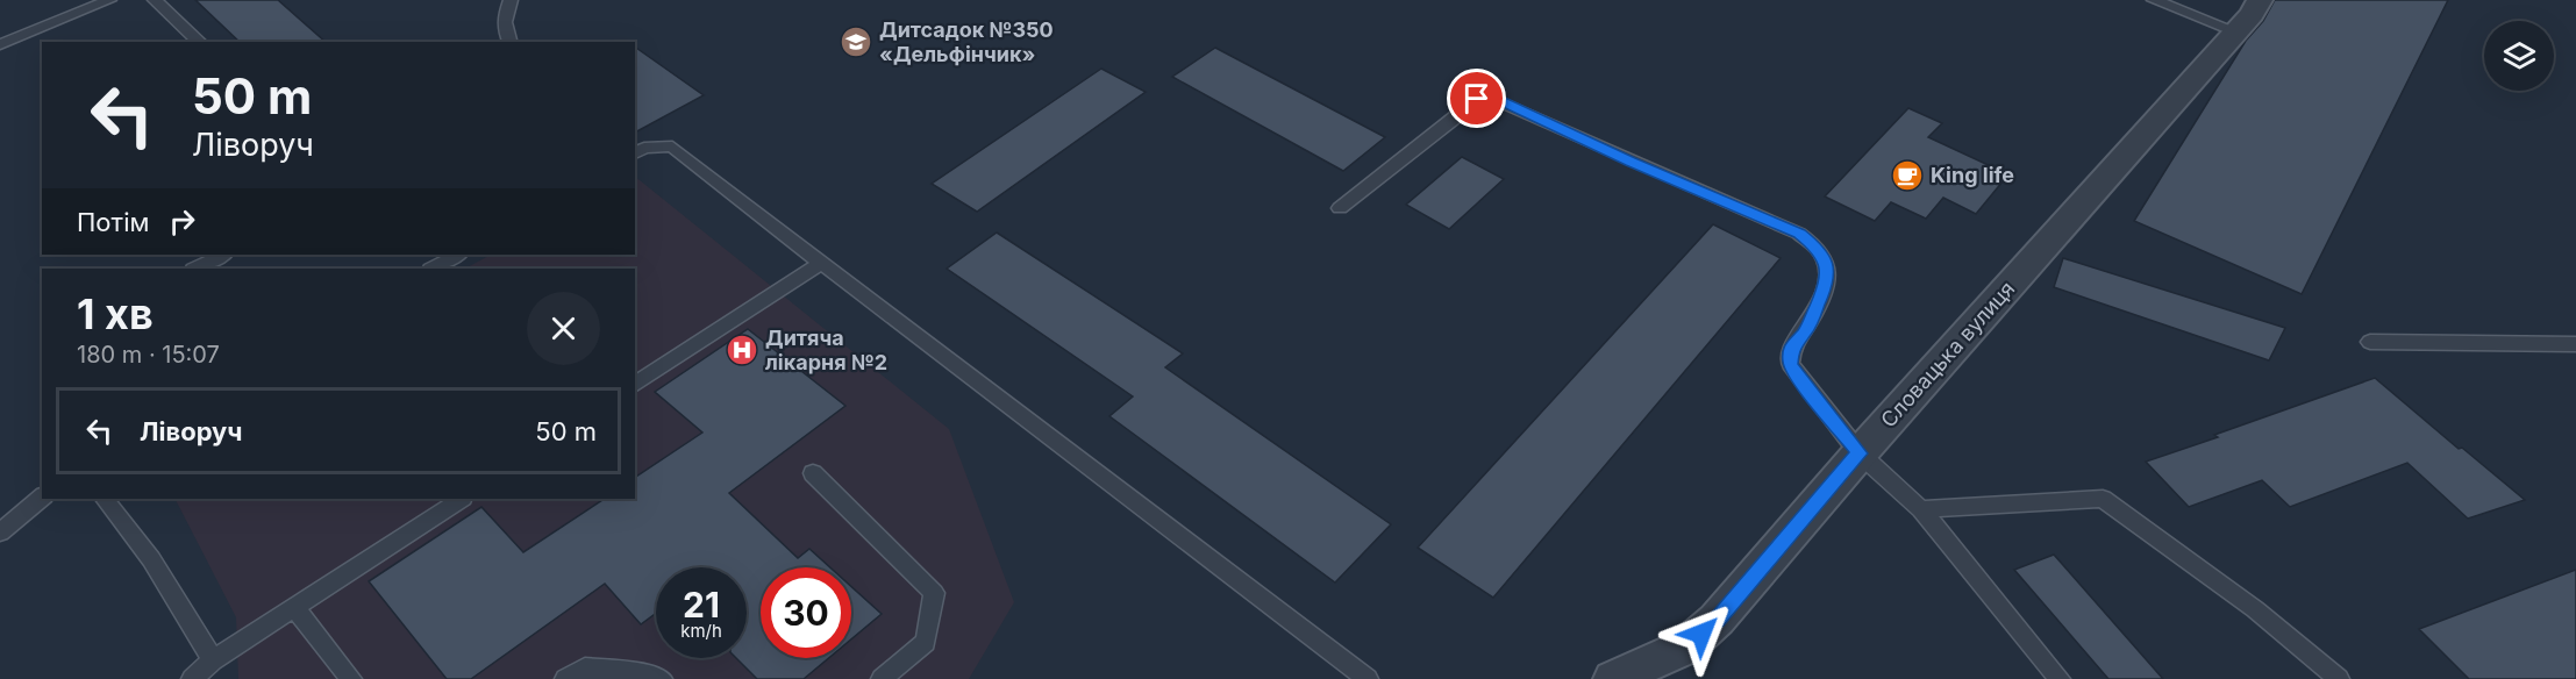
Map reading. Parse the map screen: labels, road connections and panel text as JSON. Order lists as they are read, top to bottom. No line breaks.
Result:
{"streets":{"street":["Словацька вулиця"]},"places":{"school or university":["Дитсадок №350 «Дельфінчик»"],"cafe":["King life"],"hospital":["Дитяча лікарня №2"]},"page":{"turn":["50 m","Ліворуч"],"then":"Потім","heading":["1 хв","180 m · 15:07"],"list":[{"name":"Ліворуч","value":"50 m"}],"speed":"21 km/h","limit":"30"}}
